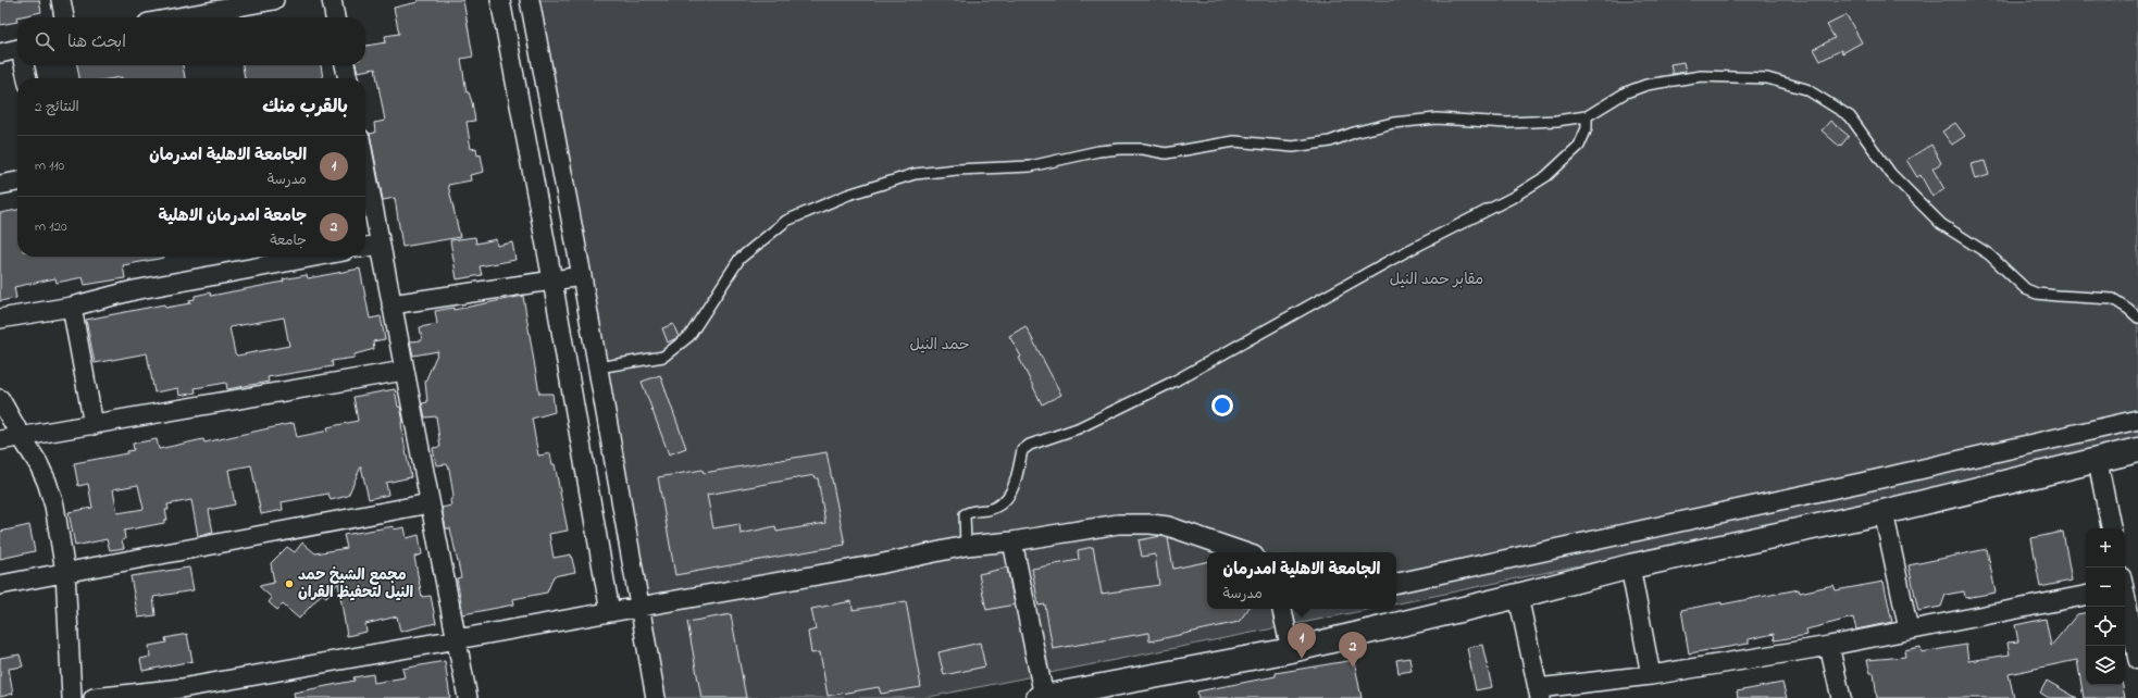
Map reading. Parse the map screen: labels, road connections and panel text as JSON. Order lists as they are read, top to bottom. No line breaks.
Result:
{"parks":["مقابر حمد النيل","حمد النيل"],"places":["مجمع الشيخ حمد النيل لتحفيظ القران"],"page":{"search":"ابحث هنا","heading":["بالقرب منك","النتائج: 2"],"list":[{"mark":"1","name":"الجامعة الاهلية امدرمان","note":"مدرسة","value":"110 m"},{"mark":"2","name":"جامعة امدرمان الاهلية","note":"جامعة","value":"120 m"}],"map_buttons":["+","−"],"popup":["الجامعة الاهلية امدرمان","مدرسة"],"pins":["1","2"]}}
